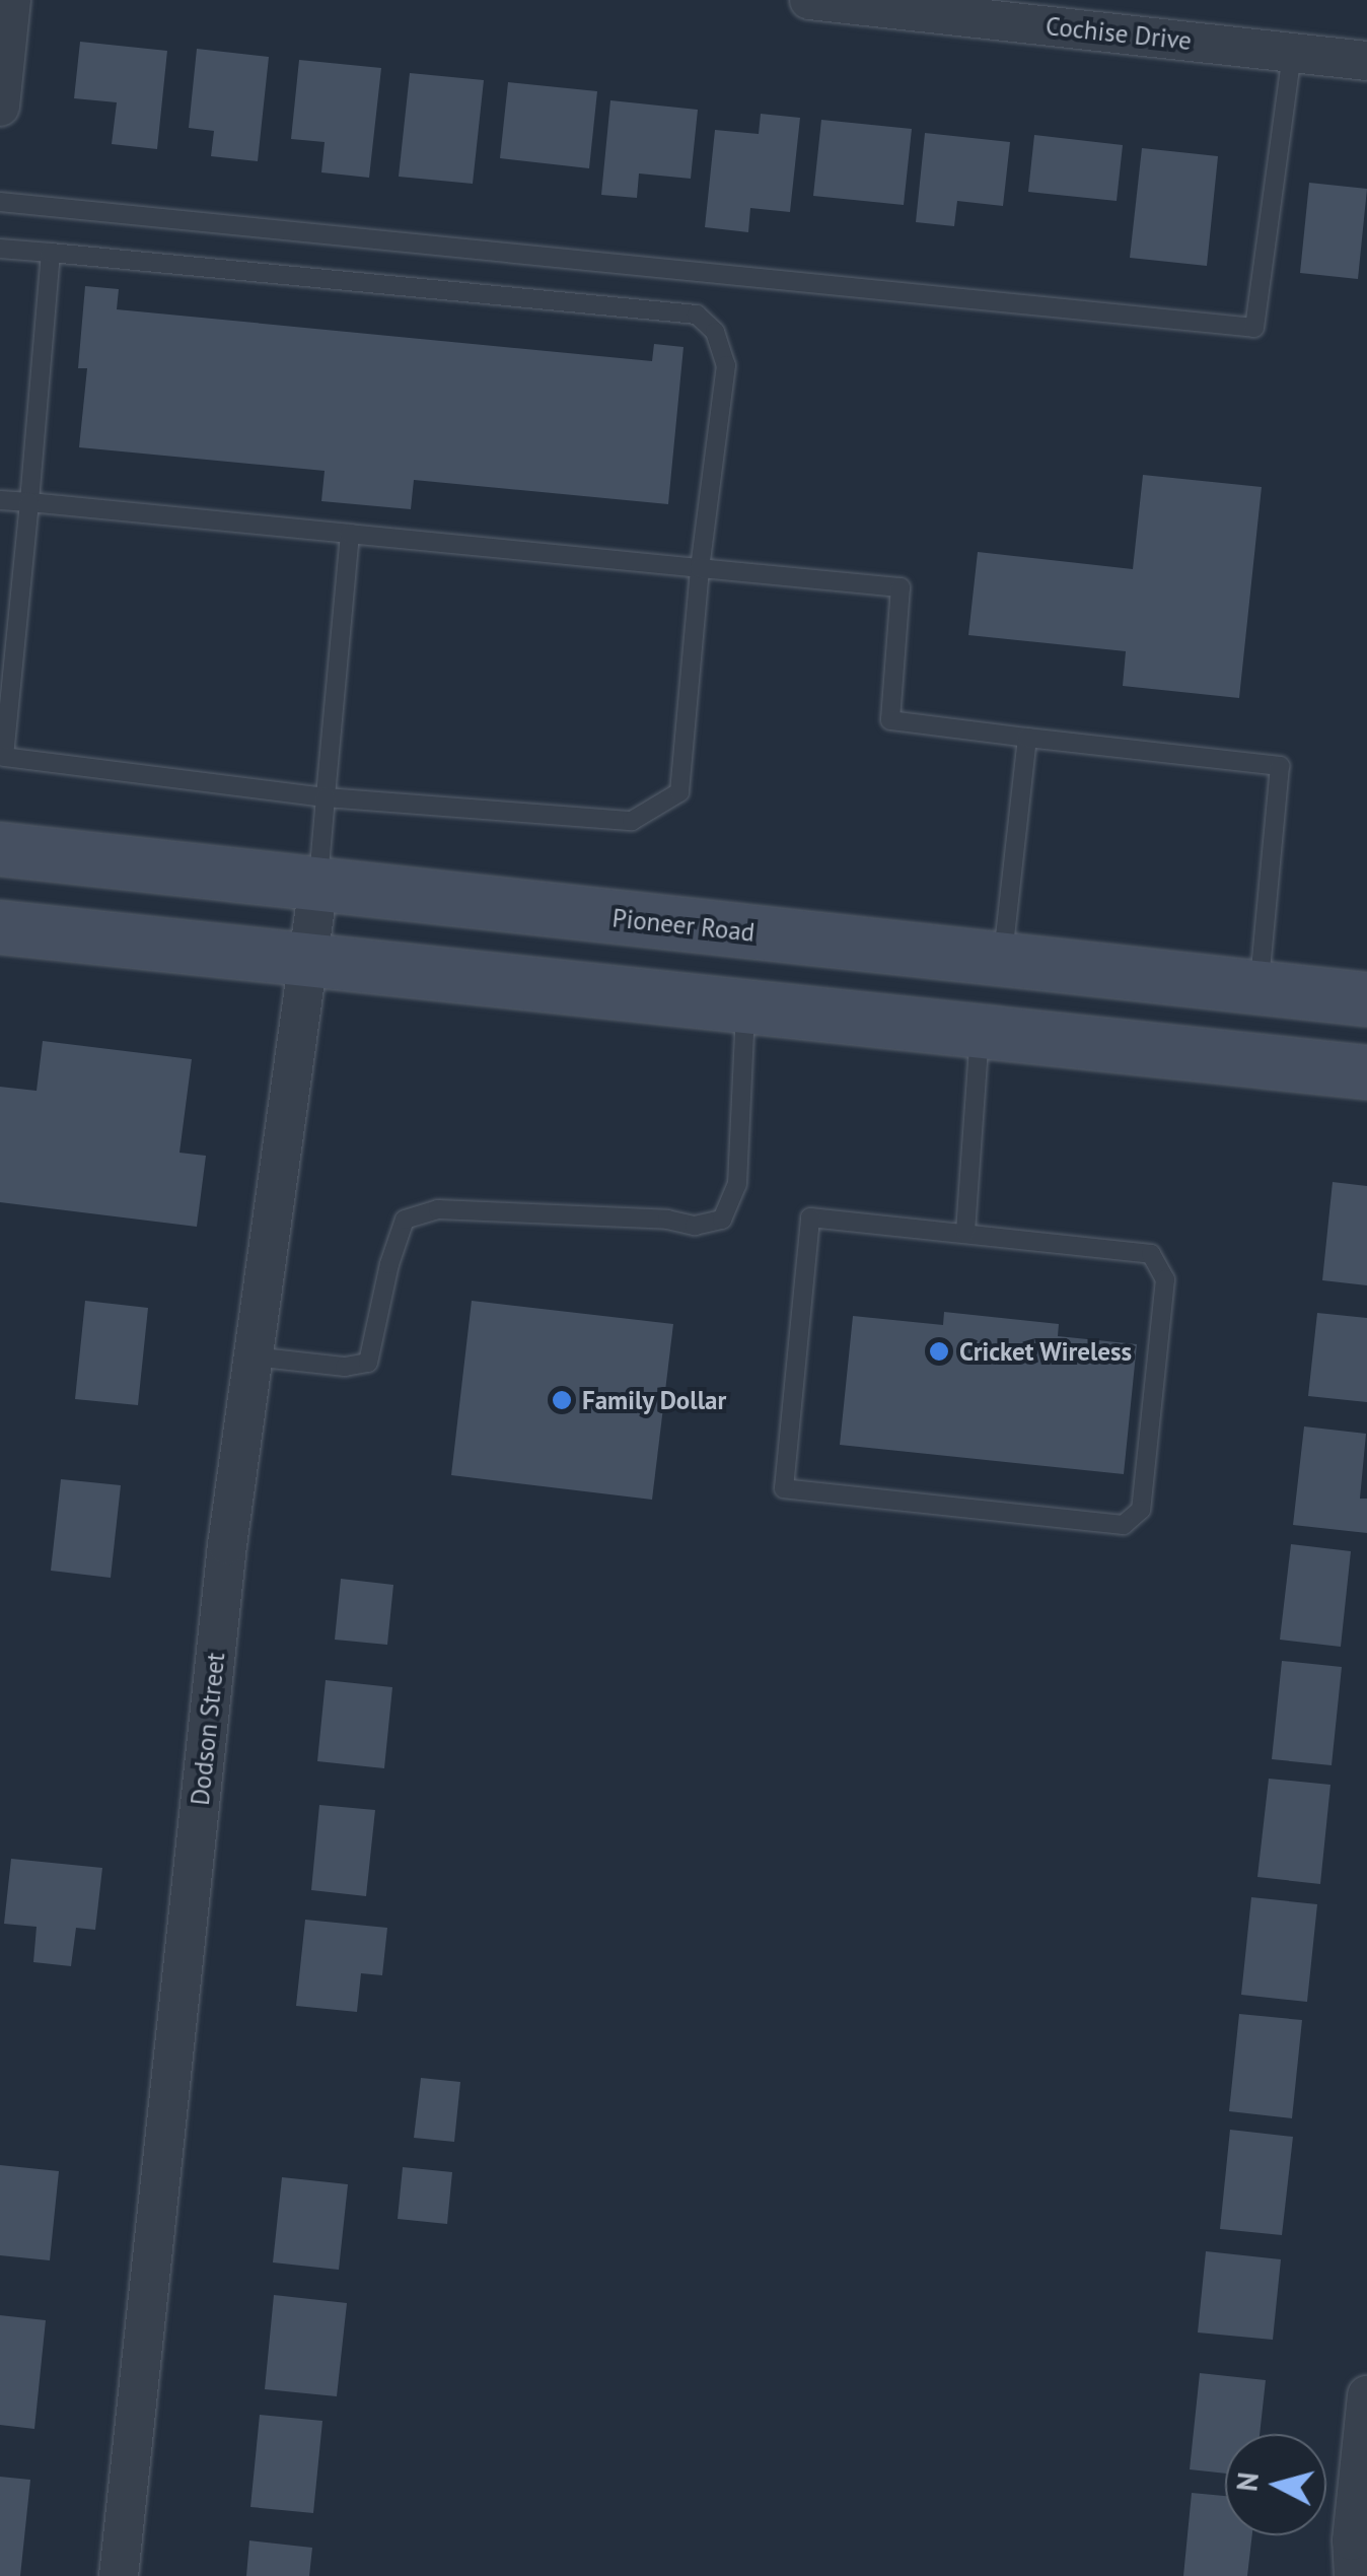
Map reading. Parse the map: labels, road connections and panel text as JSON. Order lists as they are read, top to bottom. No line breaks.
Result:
{"streets":{"main road":["Pioneer Road"],"street":["Cochise Drive","Dodson Street"]},"crossings":[["Pioneer Road","Dodson Street"]],"places":["Cricket Wireless","Family Dollar"],"north":"left"}
